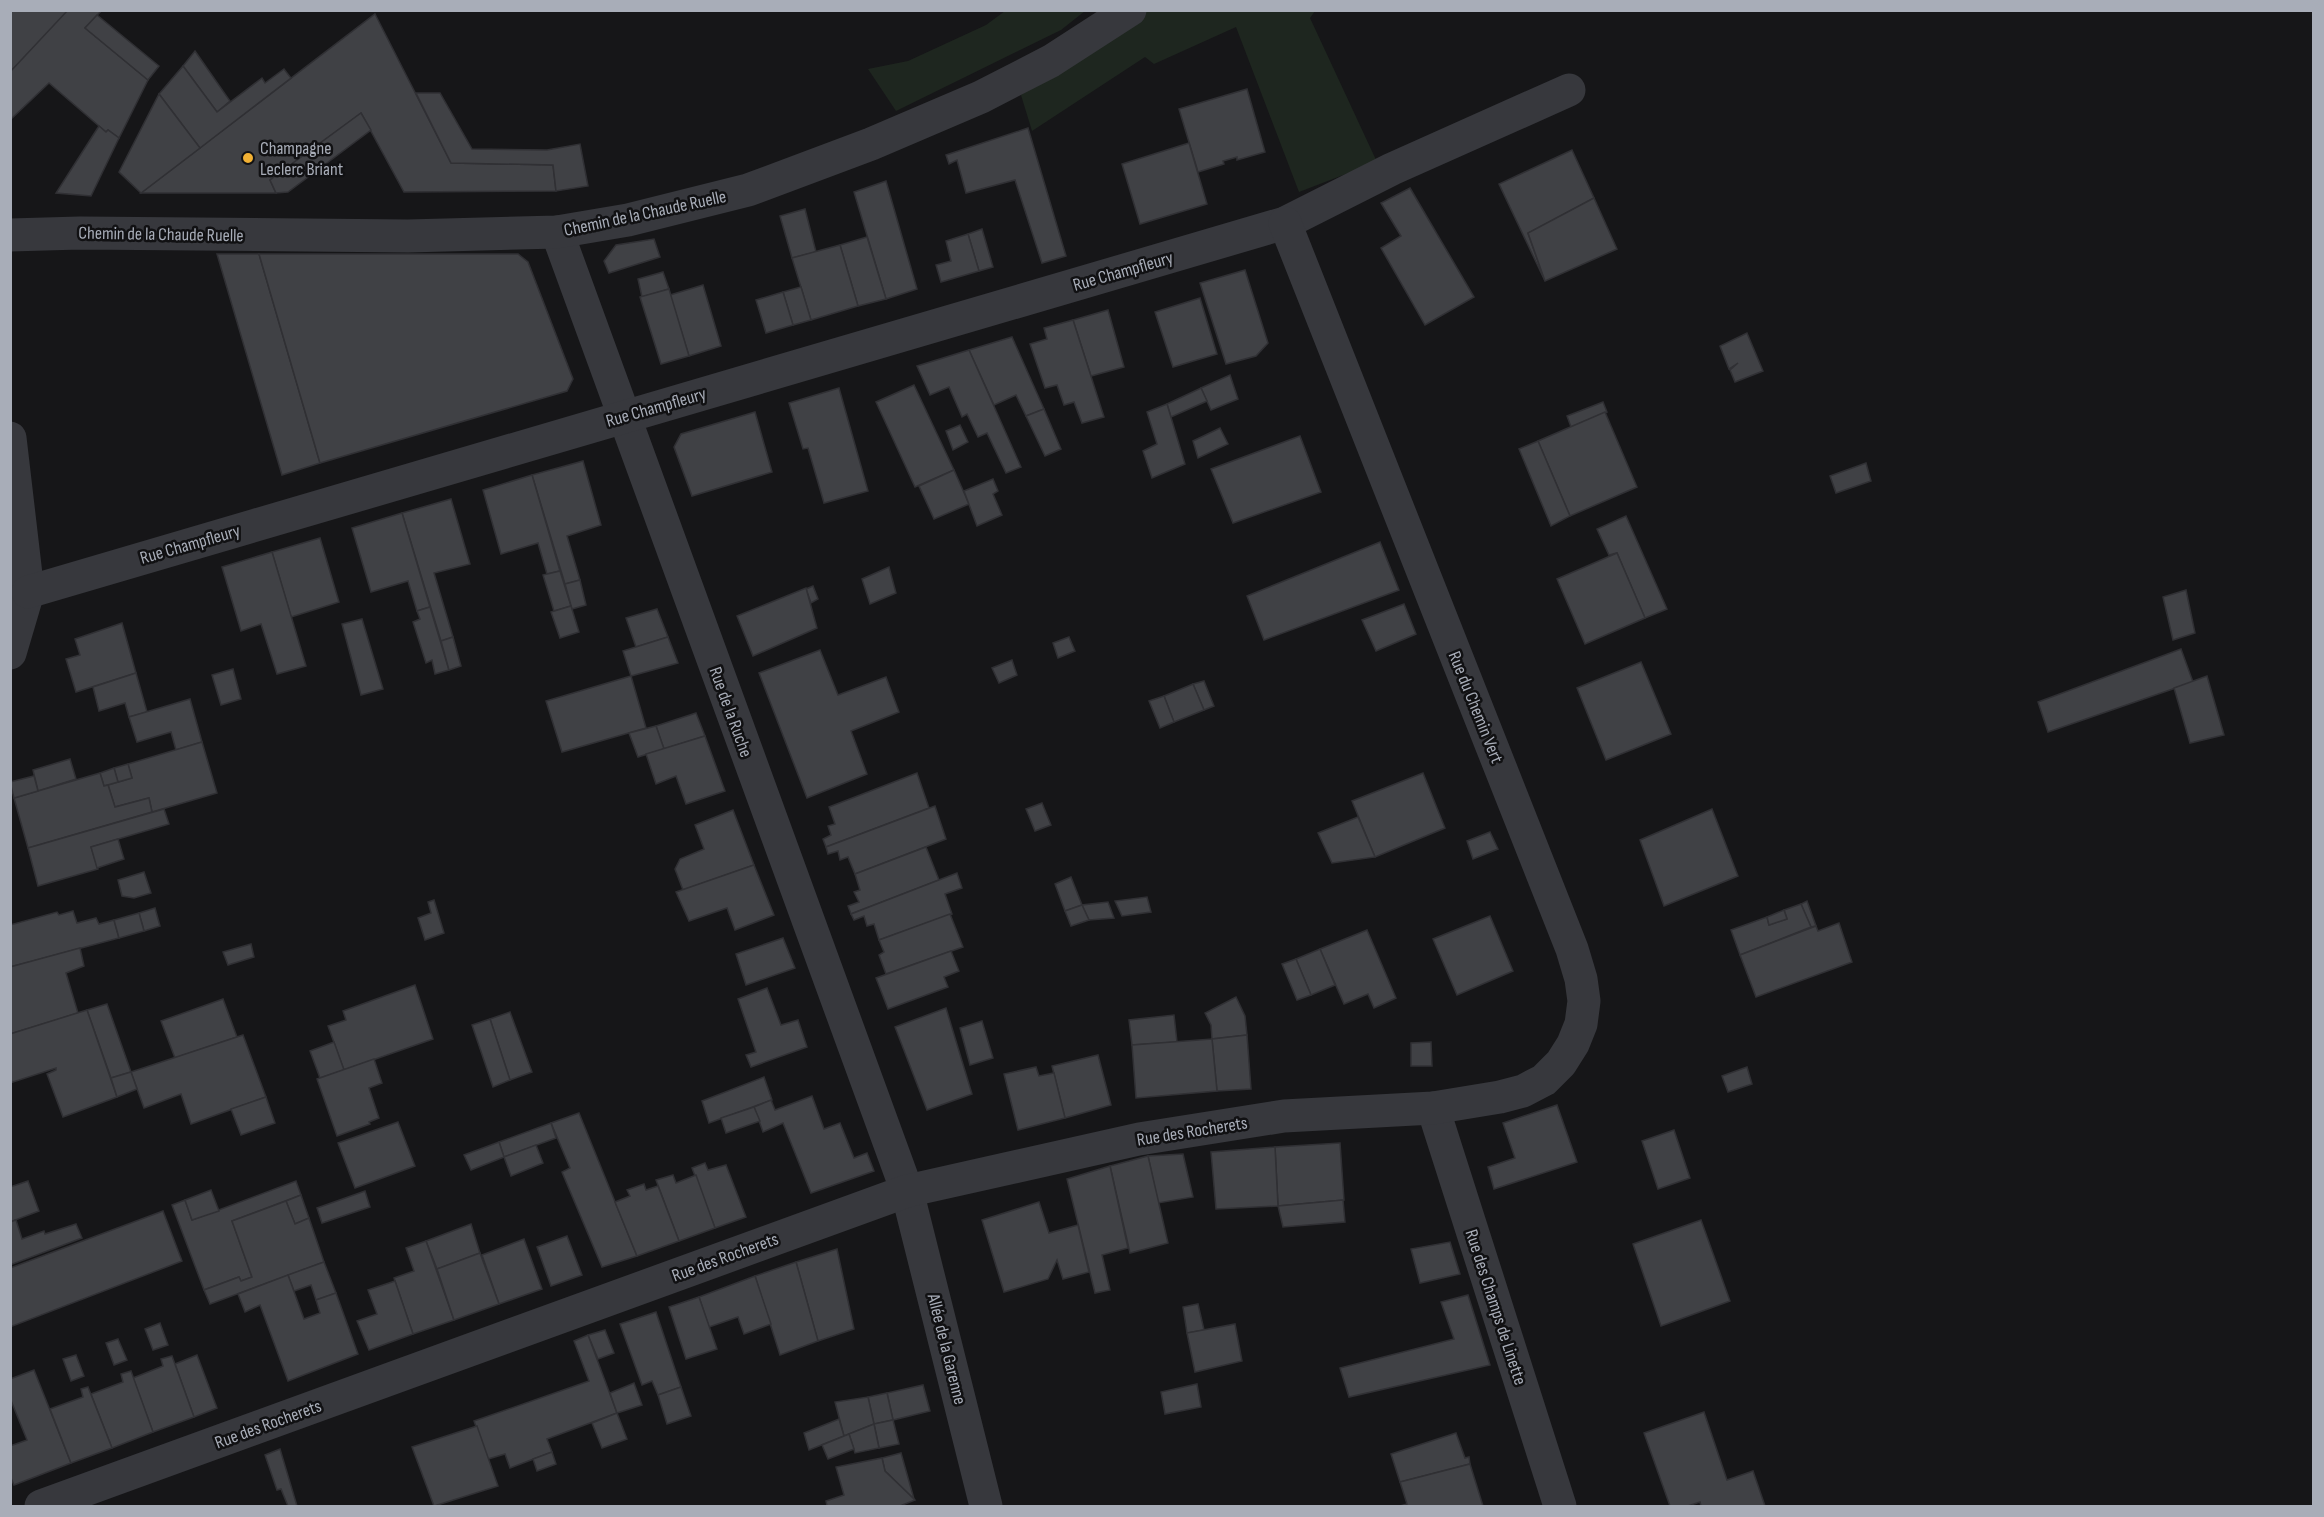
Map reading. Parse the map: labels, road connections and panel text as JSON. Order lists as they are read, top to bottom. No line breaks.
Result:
{"streets":{"street":["Chemin de la Chaude Ruelle","Rue Champfleury","Rue du Chemin Vert","Rue de la Ruche","Rue des Rocherets","Rue des Champs de Linette","Allée de la Garenne"]},"crossings":[["Chemin de la Chaude Ruelle","Rue de la Ruche"],["Rue Champfleury","Rue du Chemin Vert"],["Rue Champfleury","Rue de la Ruche"],["Rue du Chemin Vert","Rue des Rocherets"],["Rue du Chemin Vert","Rue des Champs de Linette"],["Rue de la Ruche","Rue des Rocherets"],["Rue de la Ruche","Allée de la Garenne"],["Rue des Rocherets","Rue des Champs de Linette"],["Rue des Rocherets","Allée de la Garenne"]],"places":["Champagne Leclerc Briant"]}
